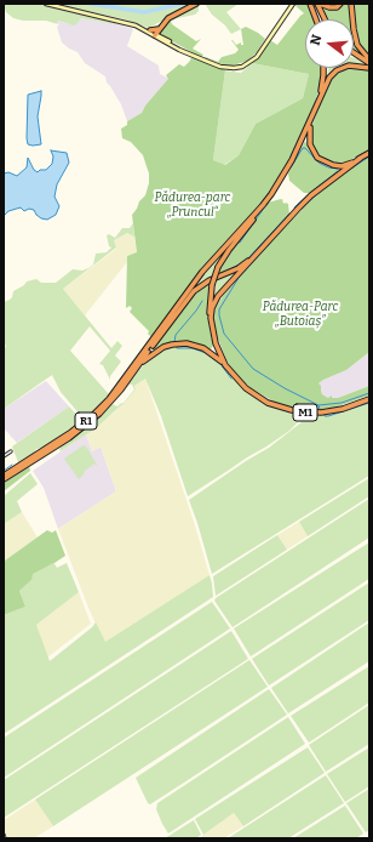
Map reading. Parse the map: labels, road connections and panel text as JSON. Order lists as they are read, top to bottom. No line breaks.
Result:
{"streets":{"highway":["M1","R1"]},"crossings":[["M1","R1"]],"parks":["Pădurea-parc „Pruncul“","Pădurea-Parc „Butoiaș”"],"north":"left"}
